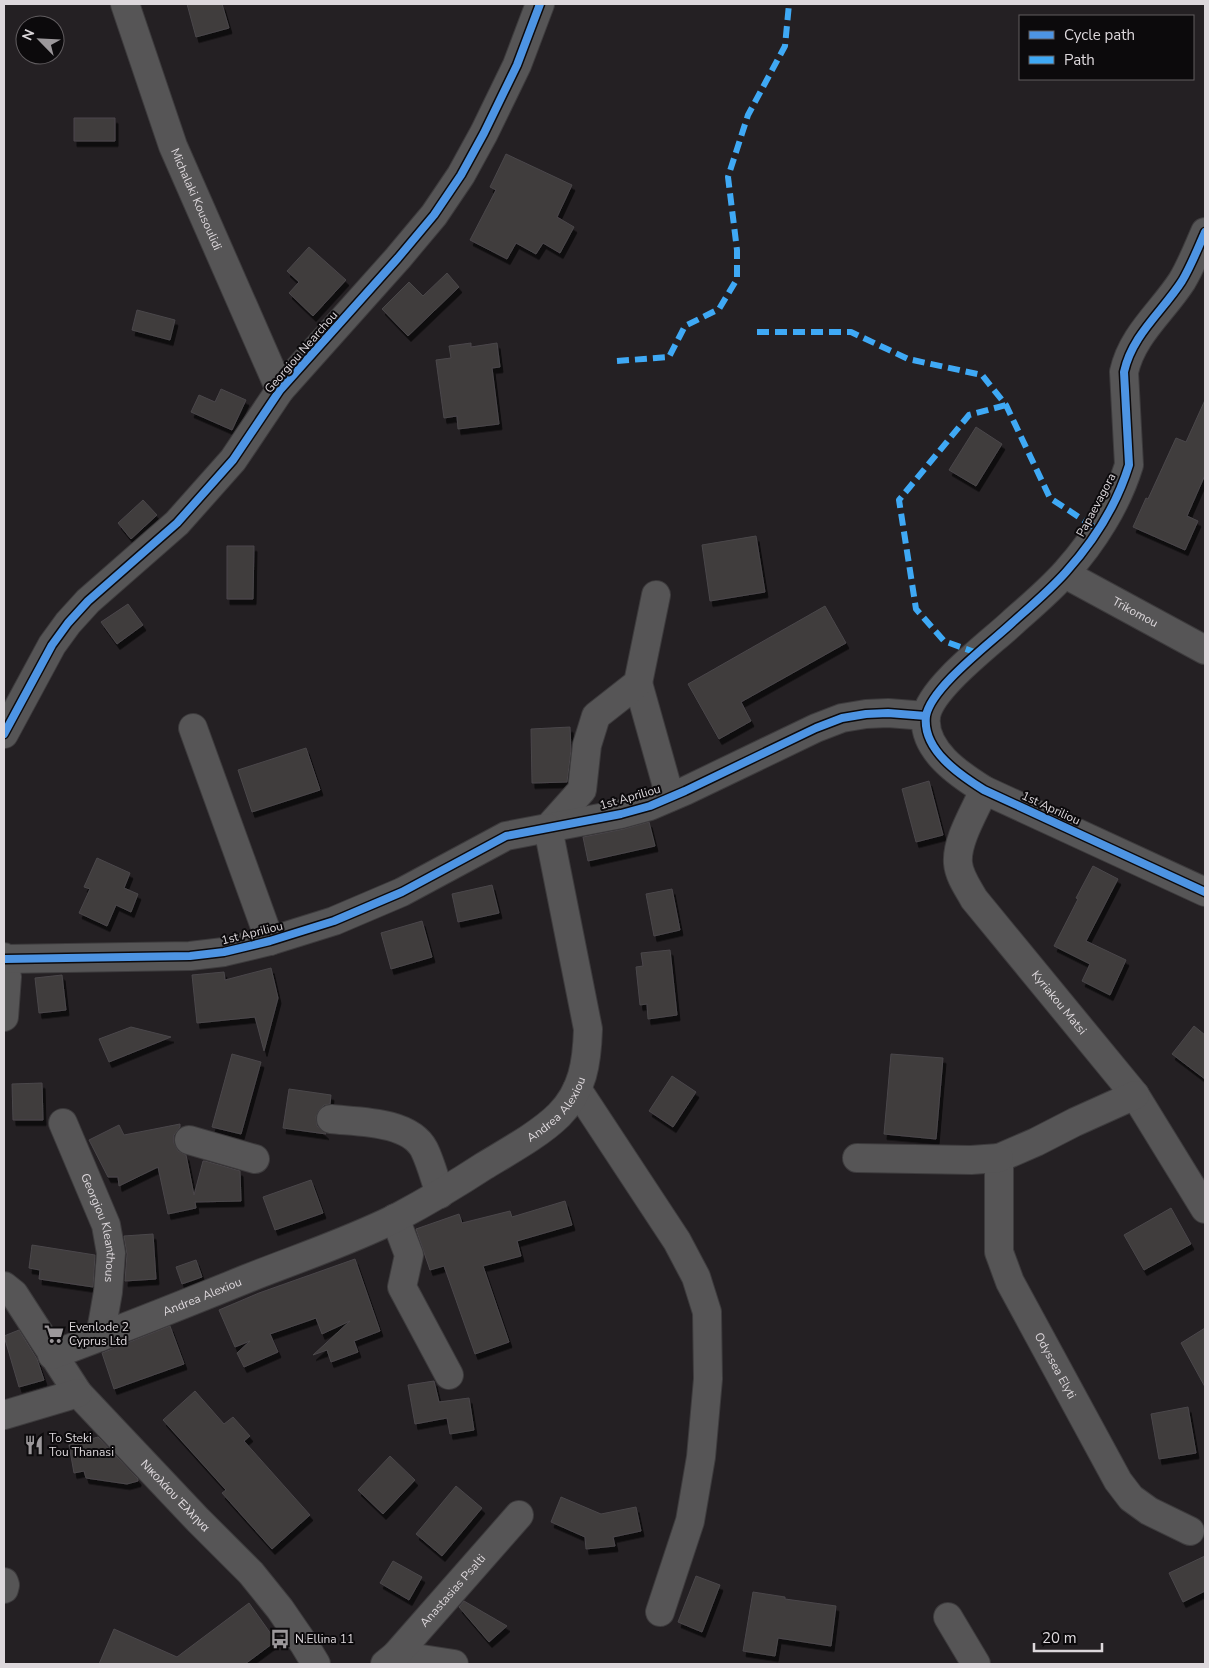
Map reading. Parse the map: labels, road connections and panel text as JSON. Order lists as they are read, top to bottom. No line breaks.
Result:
{"streets":{"street":["Michalaki Kousoulidi","Georgiou Nearchou","Papaevagora","Trikomou","1st Apriliou","Kyriakou Matsi","Andrea Alexiou","Georgiou Kleanthous","Odyssea Elyti","Νικολάου Έλληνα","Anastasias Psalti"]},"crossings":[["Michalaki Kousoulidi","Georgiou Nearchou"],["Papaevagora","Trikomou"],["Papaevagora","1st Apriliou"],["1st Apriliou","Kyriakou Matsi"],["1st Apriliou","Andrea Alexiou"],["Andrea Alexiou","Georgiou Kleanthous"],["Andrea Alexiou","Νικολάου Έλληνα"]],"places":{"supermarket":["Evenlode 2 Cyprus Ltd"],"restaurant":["To Steki Tou Thanasi"],"bus stop":["N.Ellina 11"]},"legend":["Cycle path","Path"],"scale_bar":"20 m","north":"top left"}
